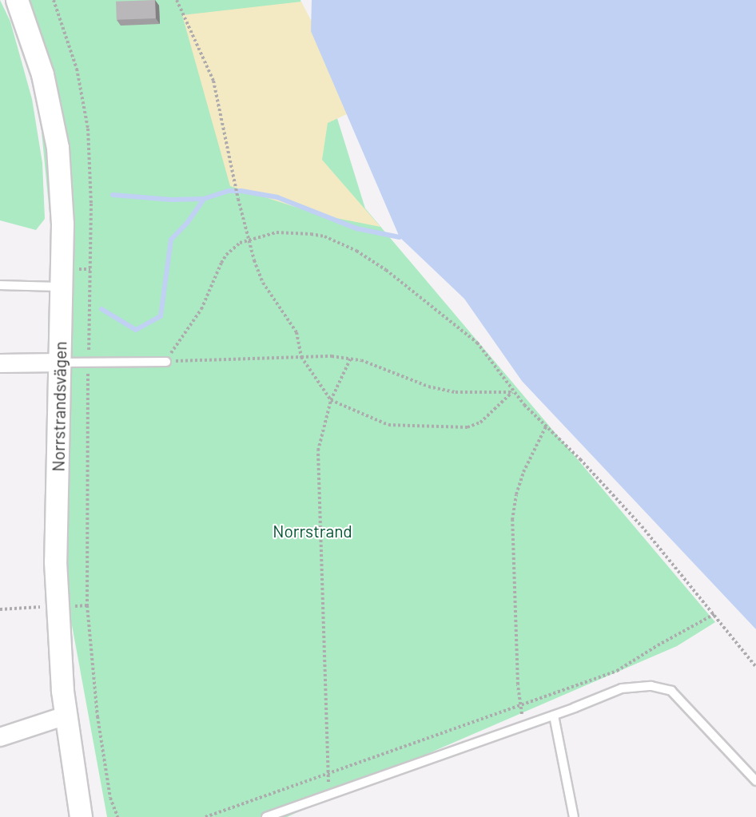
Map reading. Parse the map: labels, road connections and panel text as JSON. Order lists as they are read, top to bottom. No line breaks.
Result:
{"streets":{"street":["Norrstrandsvägen"]},"parks":["Norrstrand"]}
